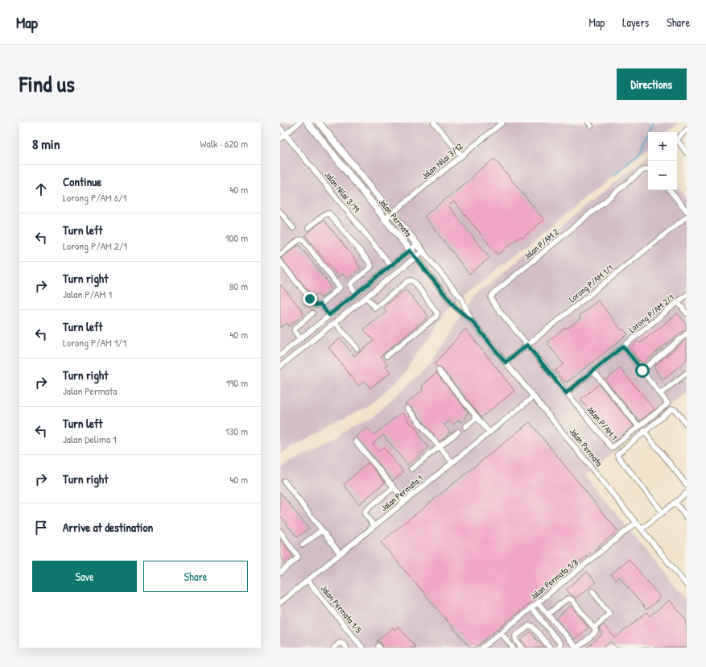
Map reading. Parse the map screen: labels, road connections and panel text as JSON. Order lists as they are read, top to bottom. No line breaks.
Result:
{"streets":{"main road":["Jalan Permata"],"street":["Jalan Nilai 3/12","Jalan Nilai 3/19","Jalan P/AM 2","Lorong P/AM 1/1","Lorong P/AM 2/1","Jalan P/AM 1","Jalan Permata 1","Jalan Permata 1/8","Jalan Permata 1/5"]},"crossings":[["Jalan Nilai 3/12","Jalan Permata"],["Jalan Permata","Lorong P/AM 1/1"],["Jalan Permata","Jalan Permata 1"],["Jalan Permata","Jalan Permata 1/8"],["Jalan P/AM 2","Lorong P/AM 1/1"],["Jalan P/AM 2","Jalan P/AM 1"],["Lorong P/AM 1/1","Jalan P/AM 1"],["Lorong P/AM 2/1","Jalan P/AM 1"],["Jalan Permata 1","Jalan Permata 1/5"]],"page":{"header":"Map","nav":["Map","Layers","Share"],"title":"Find us","buttons":["Directions",["Save","Share"]],"heading":["8 min","Walk · 620 m"],"map_buttons":["+","−"],"list":[["Continue","Lorong P/AM 6/1","40 m"],["Turn left","Lorong P/AM 2/1","100 m"],["Turn right","Jalan P/AM 1","80 m"],["Turn left","Lorong P/AM 1/1","40 m"],["Turn right","Jalan Permata","190 m"],["Turn left","Jalan Delima 1","130 m"],["Turn right","40 m"],"Arrive at destination"]}}
